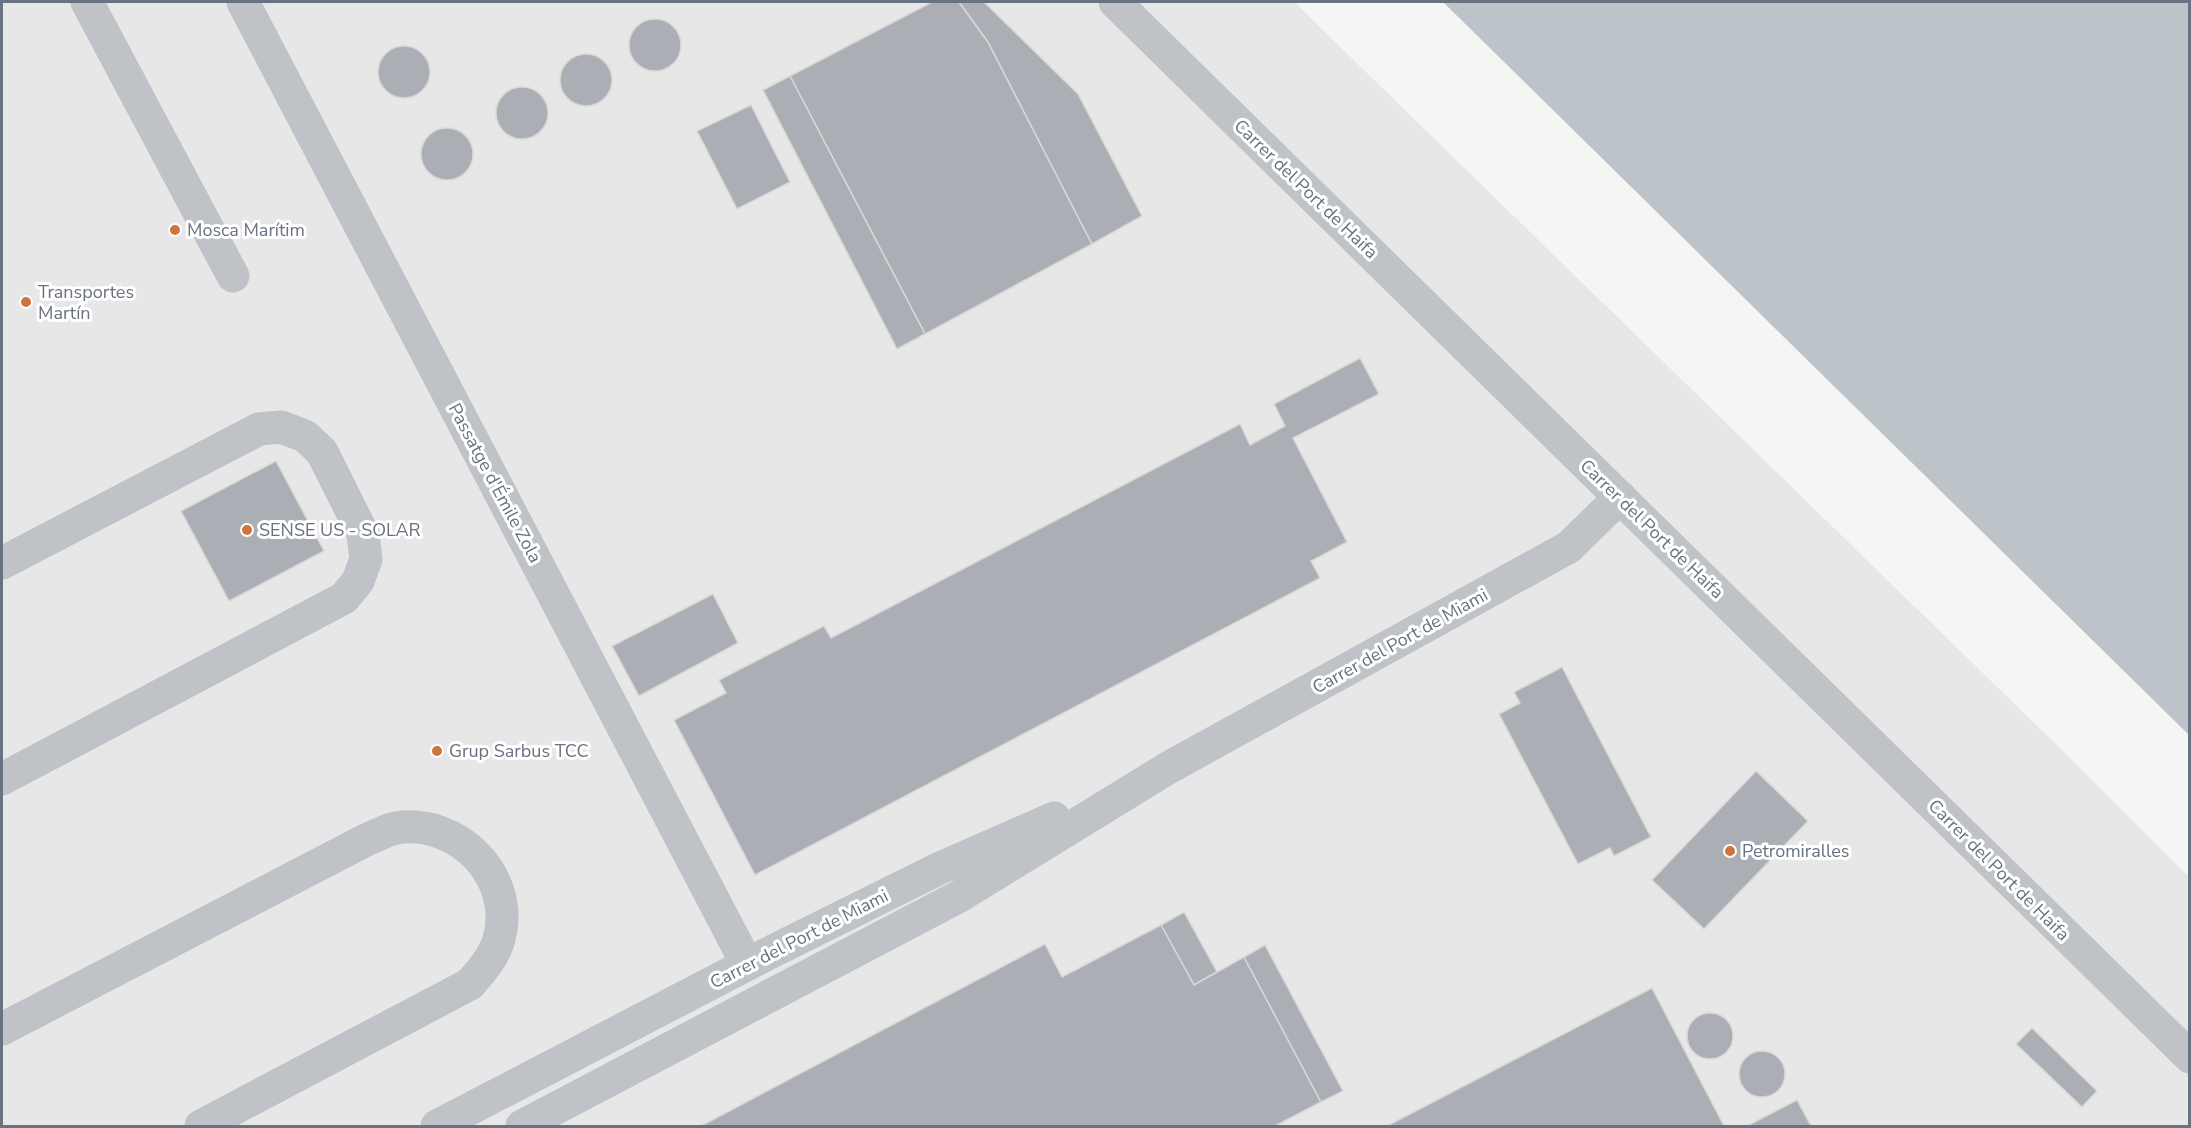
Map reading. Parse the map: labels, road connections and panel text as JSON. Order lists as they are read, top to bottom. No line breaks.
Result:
{"streets":{"street":["Carrer del Port de Haifa","Passatge d'Émile Zola","Carrer del Port de Miami"]},"crossings":[["Carrer del Port de Haifa","Carrer del Port de Miami"],["Passatge d'Émile Zola","Carrer del Port de Miami"]],"places":["Mosca Marítim","Transportes Martín","SENSE US - SOLAR","Grup Sarbus TCC","Petromiralles"]}
